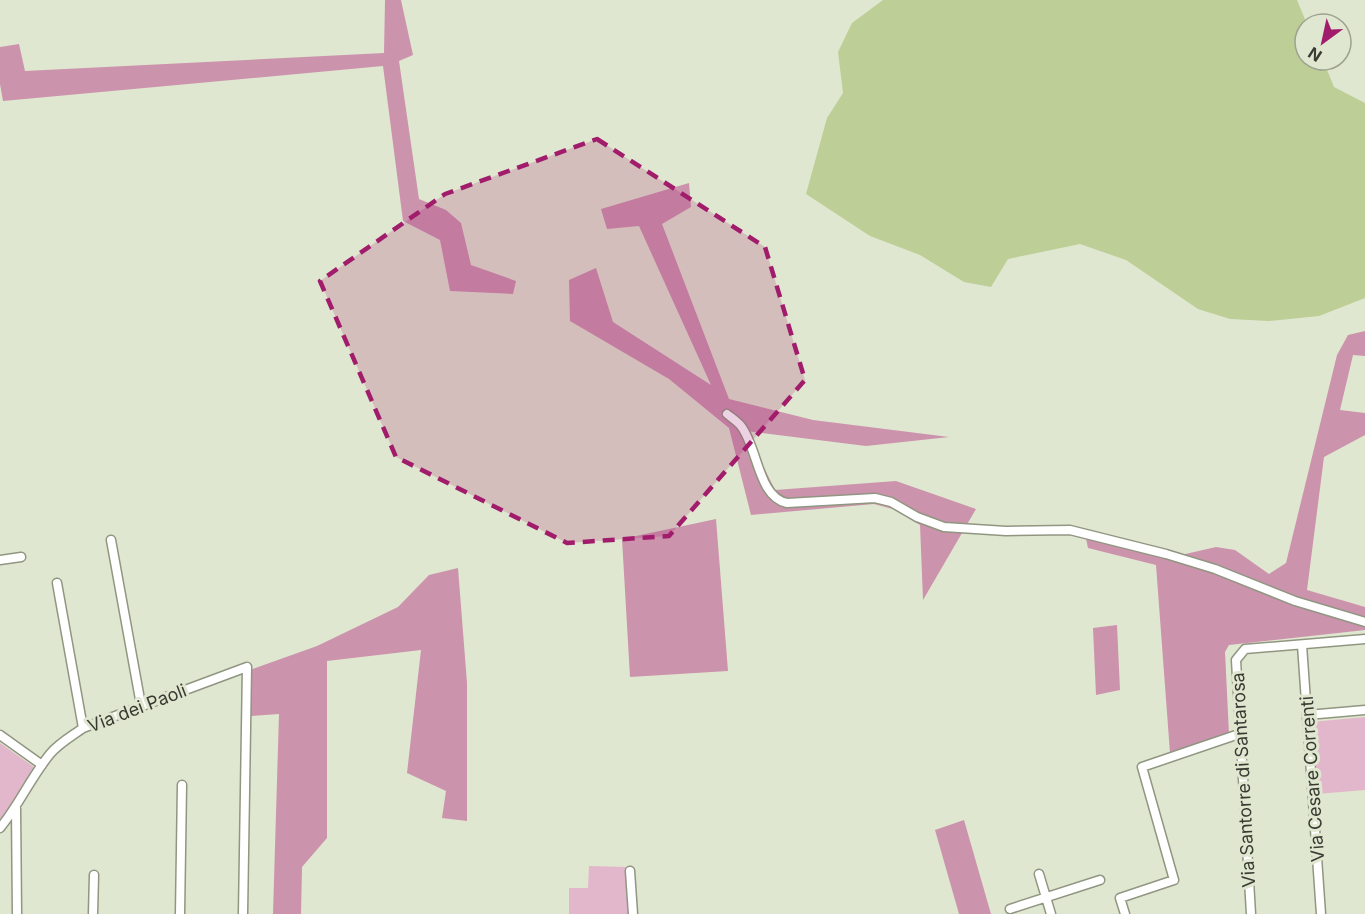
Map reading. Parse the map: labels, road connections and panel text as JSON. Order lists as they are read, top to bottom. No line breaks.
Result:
{"streets":{"street":["Via dei Paoli","Via Cesare Correnti","Via Santorre di Santarosa"]},"crossings":[["Via Cesare Correnti","Via Santorre di Santarosa"]],"north":"bottom left"}
